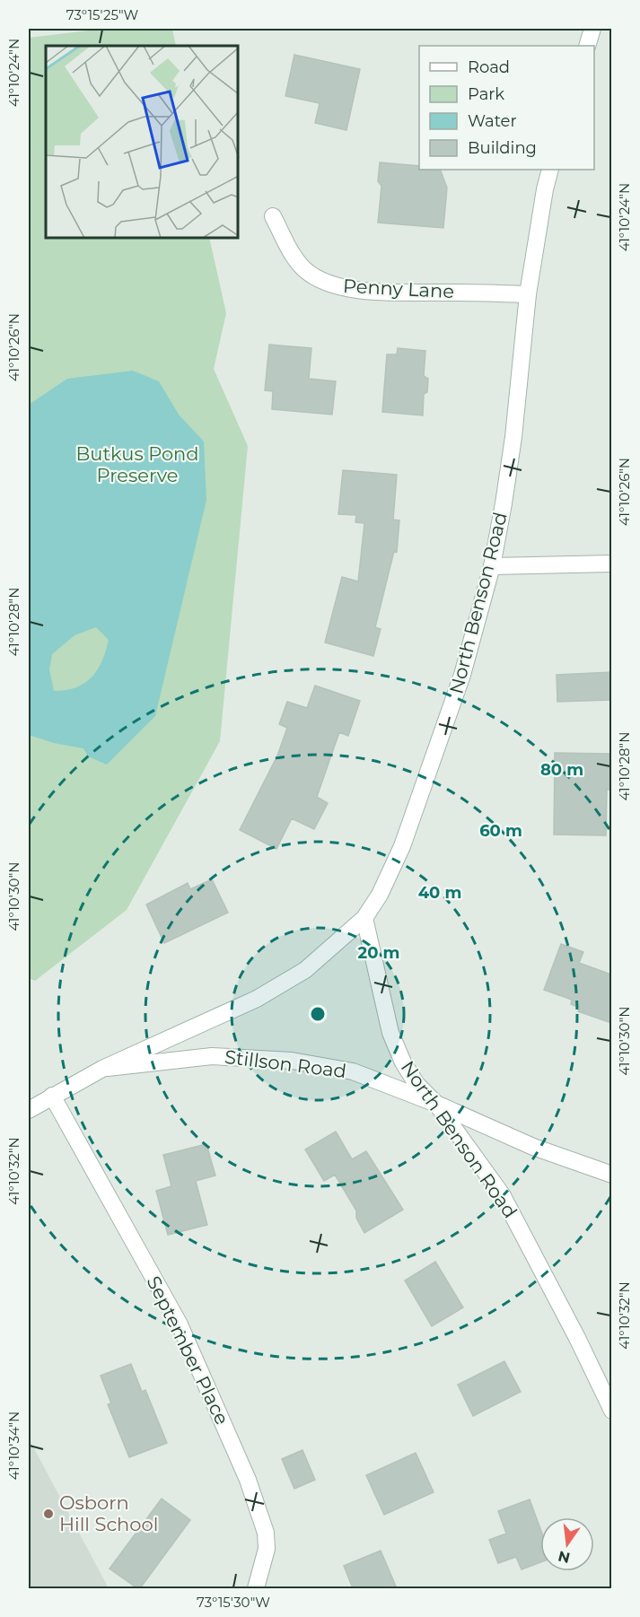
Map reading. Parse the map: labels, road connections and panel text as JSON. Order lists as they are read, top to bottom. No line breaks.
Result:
{"streets":{"street":["Penny Lane","North Benson Road","Stillson Road","September Place"]},"crossings":[["Penny Lane","North Benson Road"],["North Benson Road","Stillson Road"],["Stillson Road","September Place"]],"parks":["Butkus Pond Preserve"],"places":["Osborn Hill School"],"legend":["Road","Park","Water","Building"],"north":"bottom","coordinates":["73°15'25\"W","41°10'24\"N","41°10'26\"N","41°10'28\"N","41°10'30\"N","41°10'32\"N","41°10'34\"N","73°15'30\"W"],"rings":["80 m","60 m","40 m","20 m"]}
